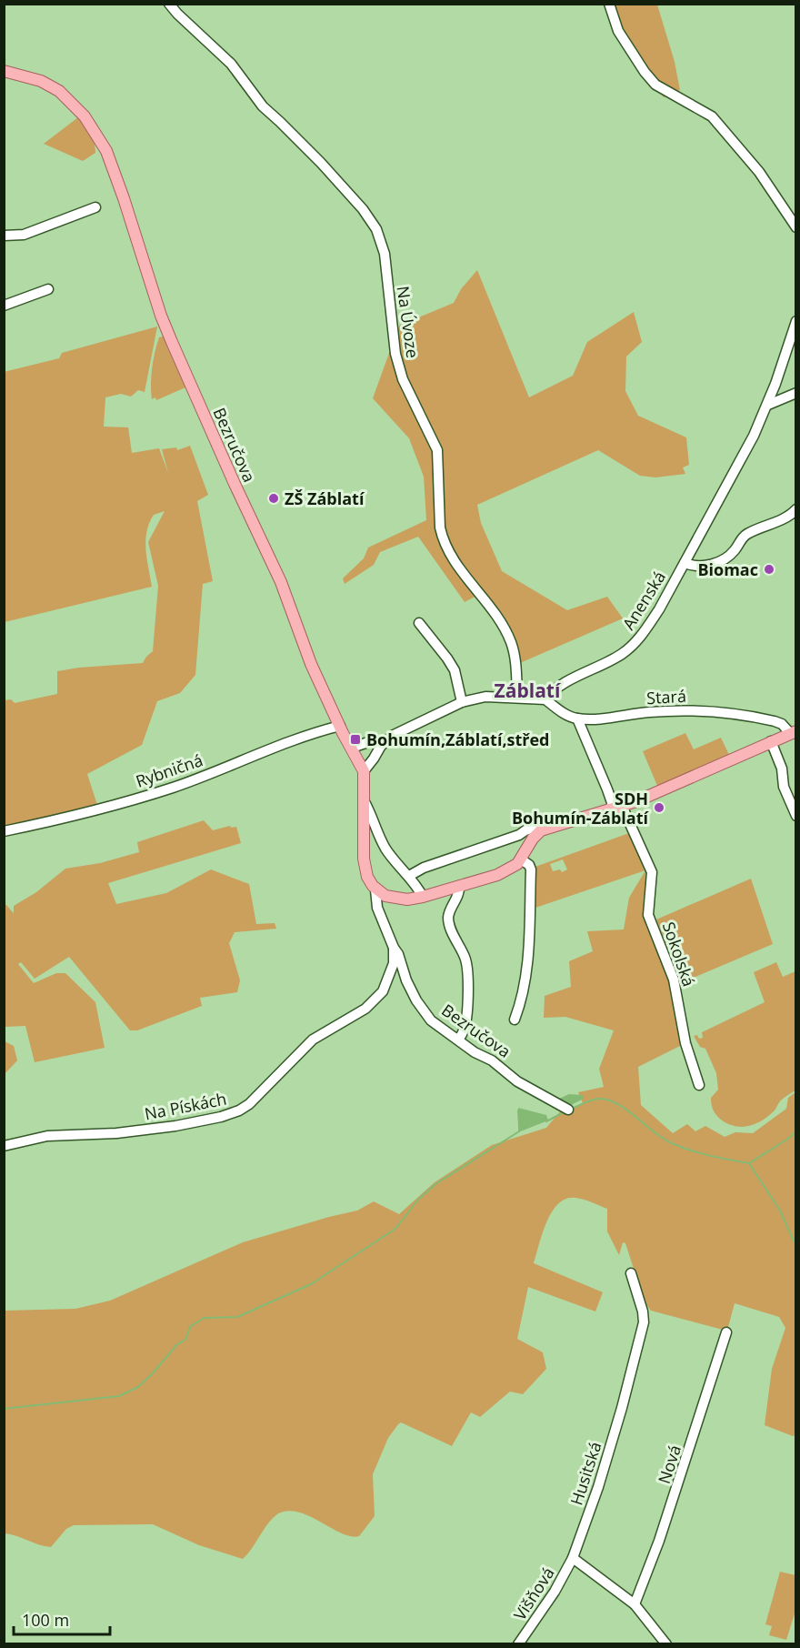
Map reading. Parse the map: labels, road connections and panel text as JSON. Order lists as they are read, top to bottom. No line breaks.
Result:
{"streets":{"main road":["Bezručova"],"street":["Na Úvoze","Anenská","Stará","Rybničná","Sokolská","Na Pískách","Nová","Husitská","Višňová"]},"crossings":[["Bezručova","Rybničná"],["Bezručova","Na Pískách"],["Stará","Sokolská"],["Husitská","Višňová"]],"districts":["Záblatí"],"places":{"other":["ZŠ Záblatí","Biomac","SDH Bohumín-Záblatí"],"transit":["Bohumín,Záblatí,střed"]},"scale_bar":"100 m"}
